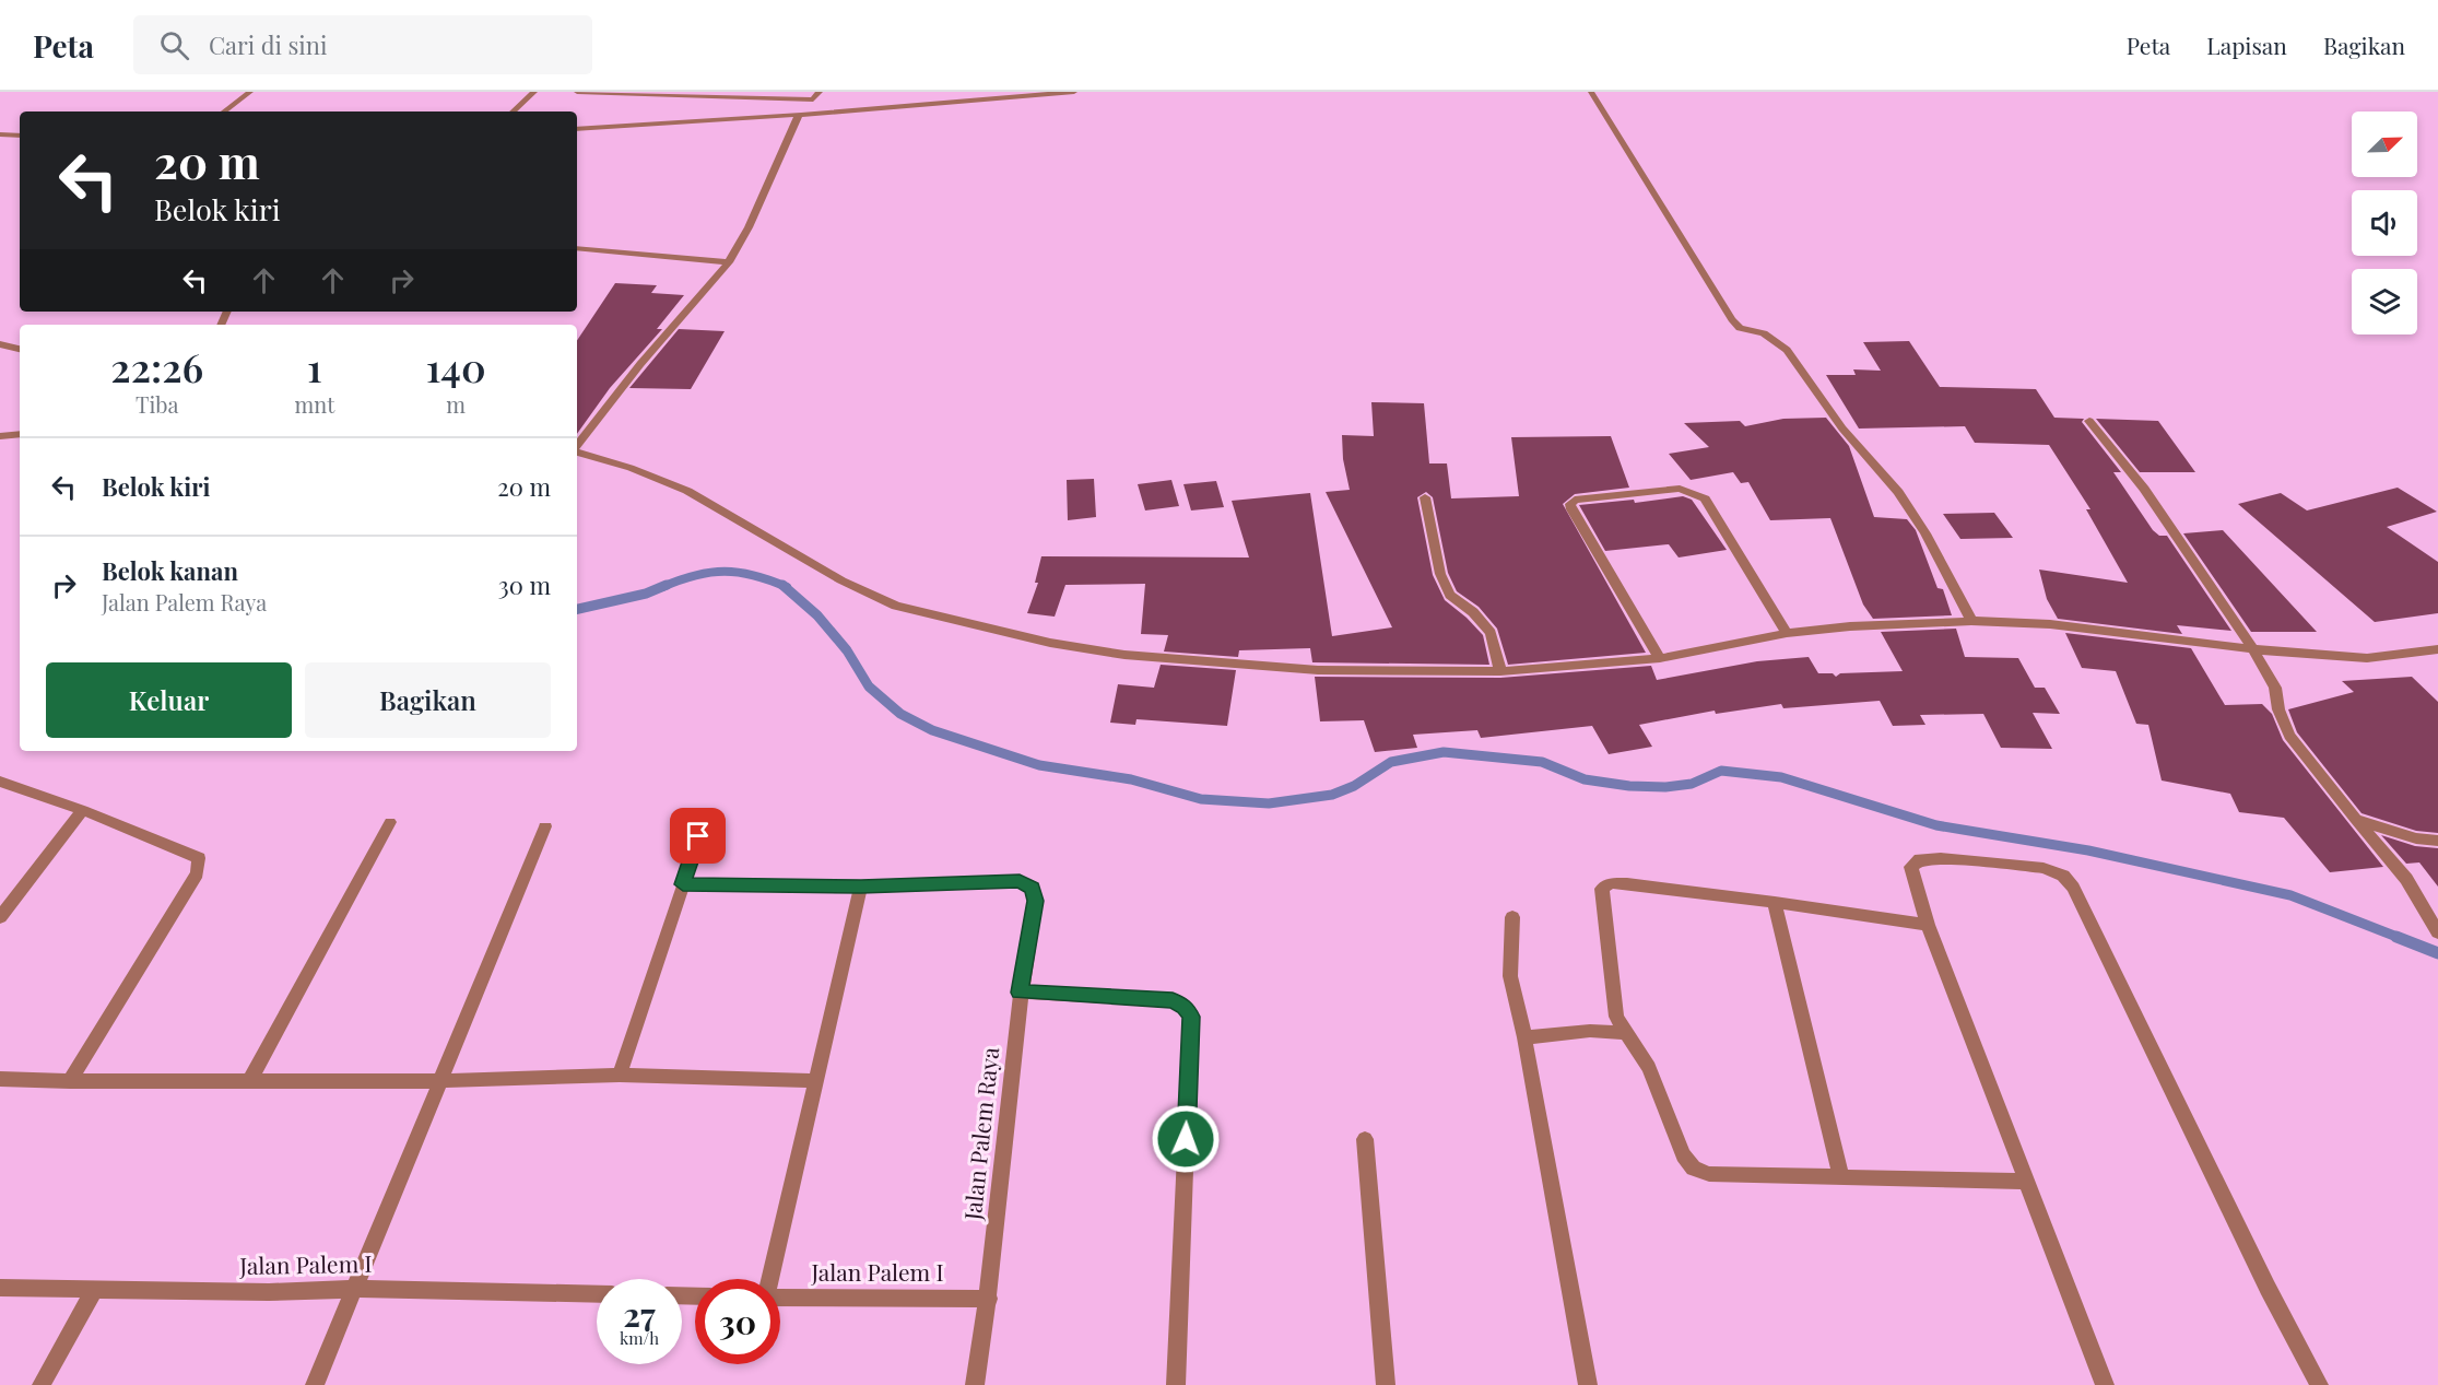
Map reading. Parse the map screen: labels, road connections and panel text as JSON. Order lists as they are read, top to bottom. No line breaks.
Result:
{"streets":{"street":["Jalan Palem Raya","Jalan Palem I"]},"crossings":[["Jalan Palem Raya","Jalan Palem I"]],"north":"top right","page":{"header":"Peta","search":"Cari di sini","nav":["Peta","Lapisan","Bagikan"],"turn":["20 m","Belok kiri"],"eta":["22:26","Tiba","1","mnt","140","m"],"list":[{"name":"Belok kiri","value":"20 m"},{"name":"Belok kanan","note":"Jalan Palem Raya","value":"30 m"}],"buttons":["Keluar","Bagikan"],"speed":"27 km/h","limit":"30"}}
